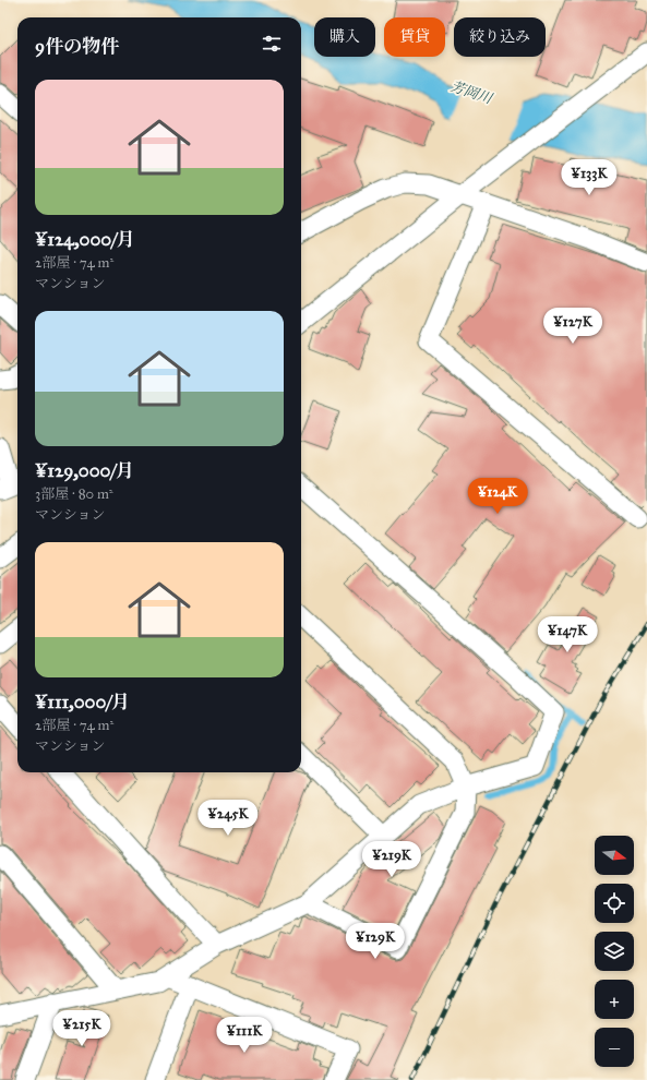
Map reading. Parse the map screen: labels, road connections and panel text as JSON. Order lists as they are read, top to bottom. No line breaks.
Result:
{"water":["芳岡川"],"north":"right","page":{"chip":["購入","賃貸","絞り込み"],"heading":"9件の物件","list":[{"name":"¥124,000/月","note":"2部屋 · 74 m² · マンション"},{"name":"¥129,000/月","note":"3部屋 · 80 m² · マンション"},{"name":"¥111,000/月","note":"2部屋 · 74 m² · マンション"}],"price":["¥133K","¥127K","¥124K","¥147K","¥245K","¥219K","¥129K","¥215K","¥111K"],"map_buttons":["+","−"]}}
